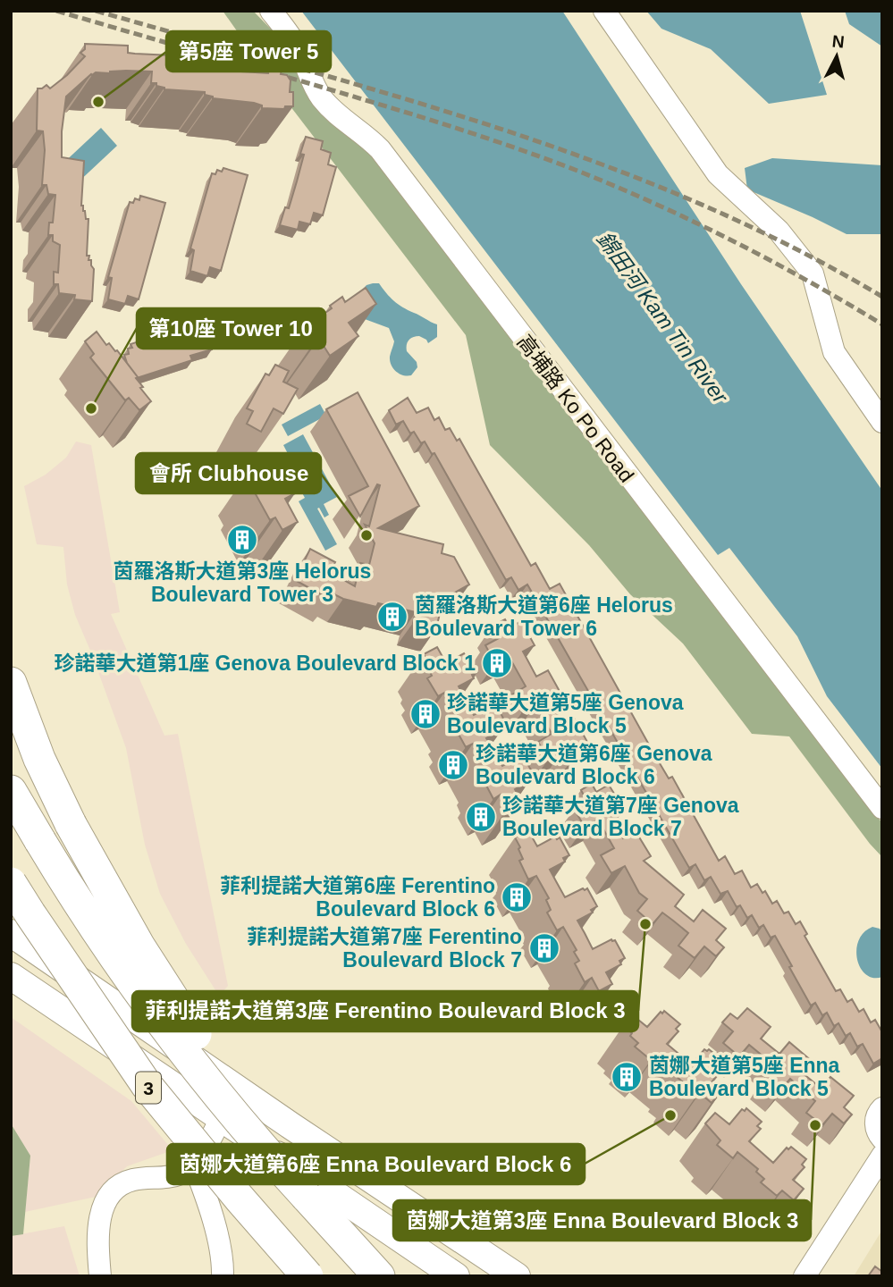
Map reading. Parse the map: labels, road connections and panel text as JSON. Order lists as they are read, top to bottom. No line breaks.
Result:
{"streets":{"highway":["3"],"street":["高埔路 Ko Po Road"]},"water":["錦田河 Kam Tin River"],"places":{"other":["第5座 Tower 5","第10座 Tower 10","會所 Clubhouse","菲利提諾大道第3座 Ferentino Boulevard Block 3","茵娜大道第6座 Enna Boulevard Block 6","茵娜大道第3座 Enna Boulevard Block 3"],"building":["茵羅洛斯大道第3座 Helorus Boulevard Tower 3","茵羅洛斯大道第6座 Helorus Boulevard Tower 6","珍諾華大道第1座 Genova Boulevard Block 1","珍諾華大道第5座 Genova Boulevard Block 5","珍諾華大道第6座 Genova Boulevard Block 6","珍諾華大道第7座 Genova Boulevard Block 7","菲利提諾大道第6座 Ferentino Boulevard Block 6","菲利提諾大道第7座 Ferentino Boulevard Block 7","茵娜大道第5座 Enna Boulevard Block 5"]},"north":"top"}
